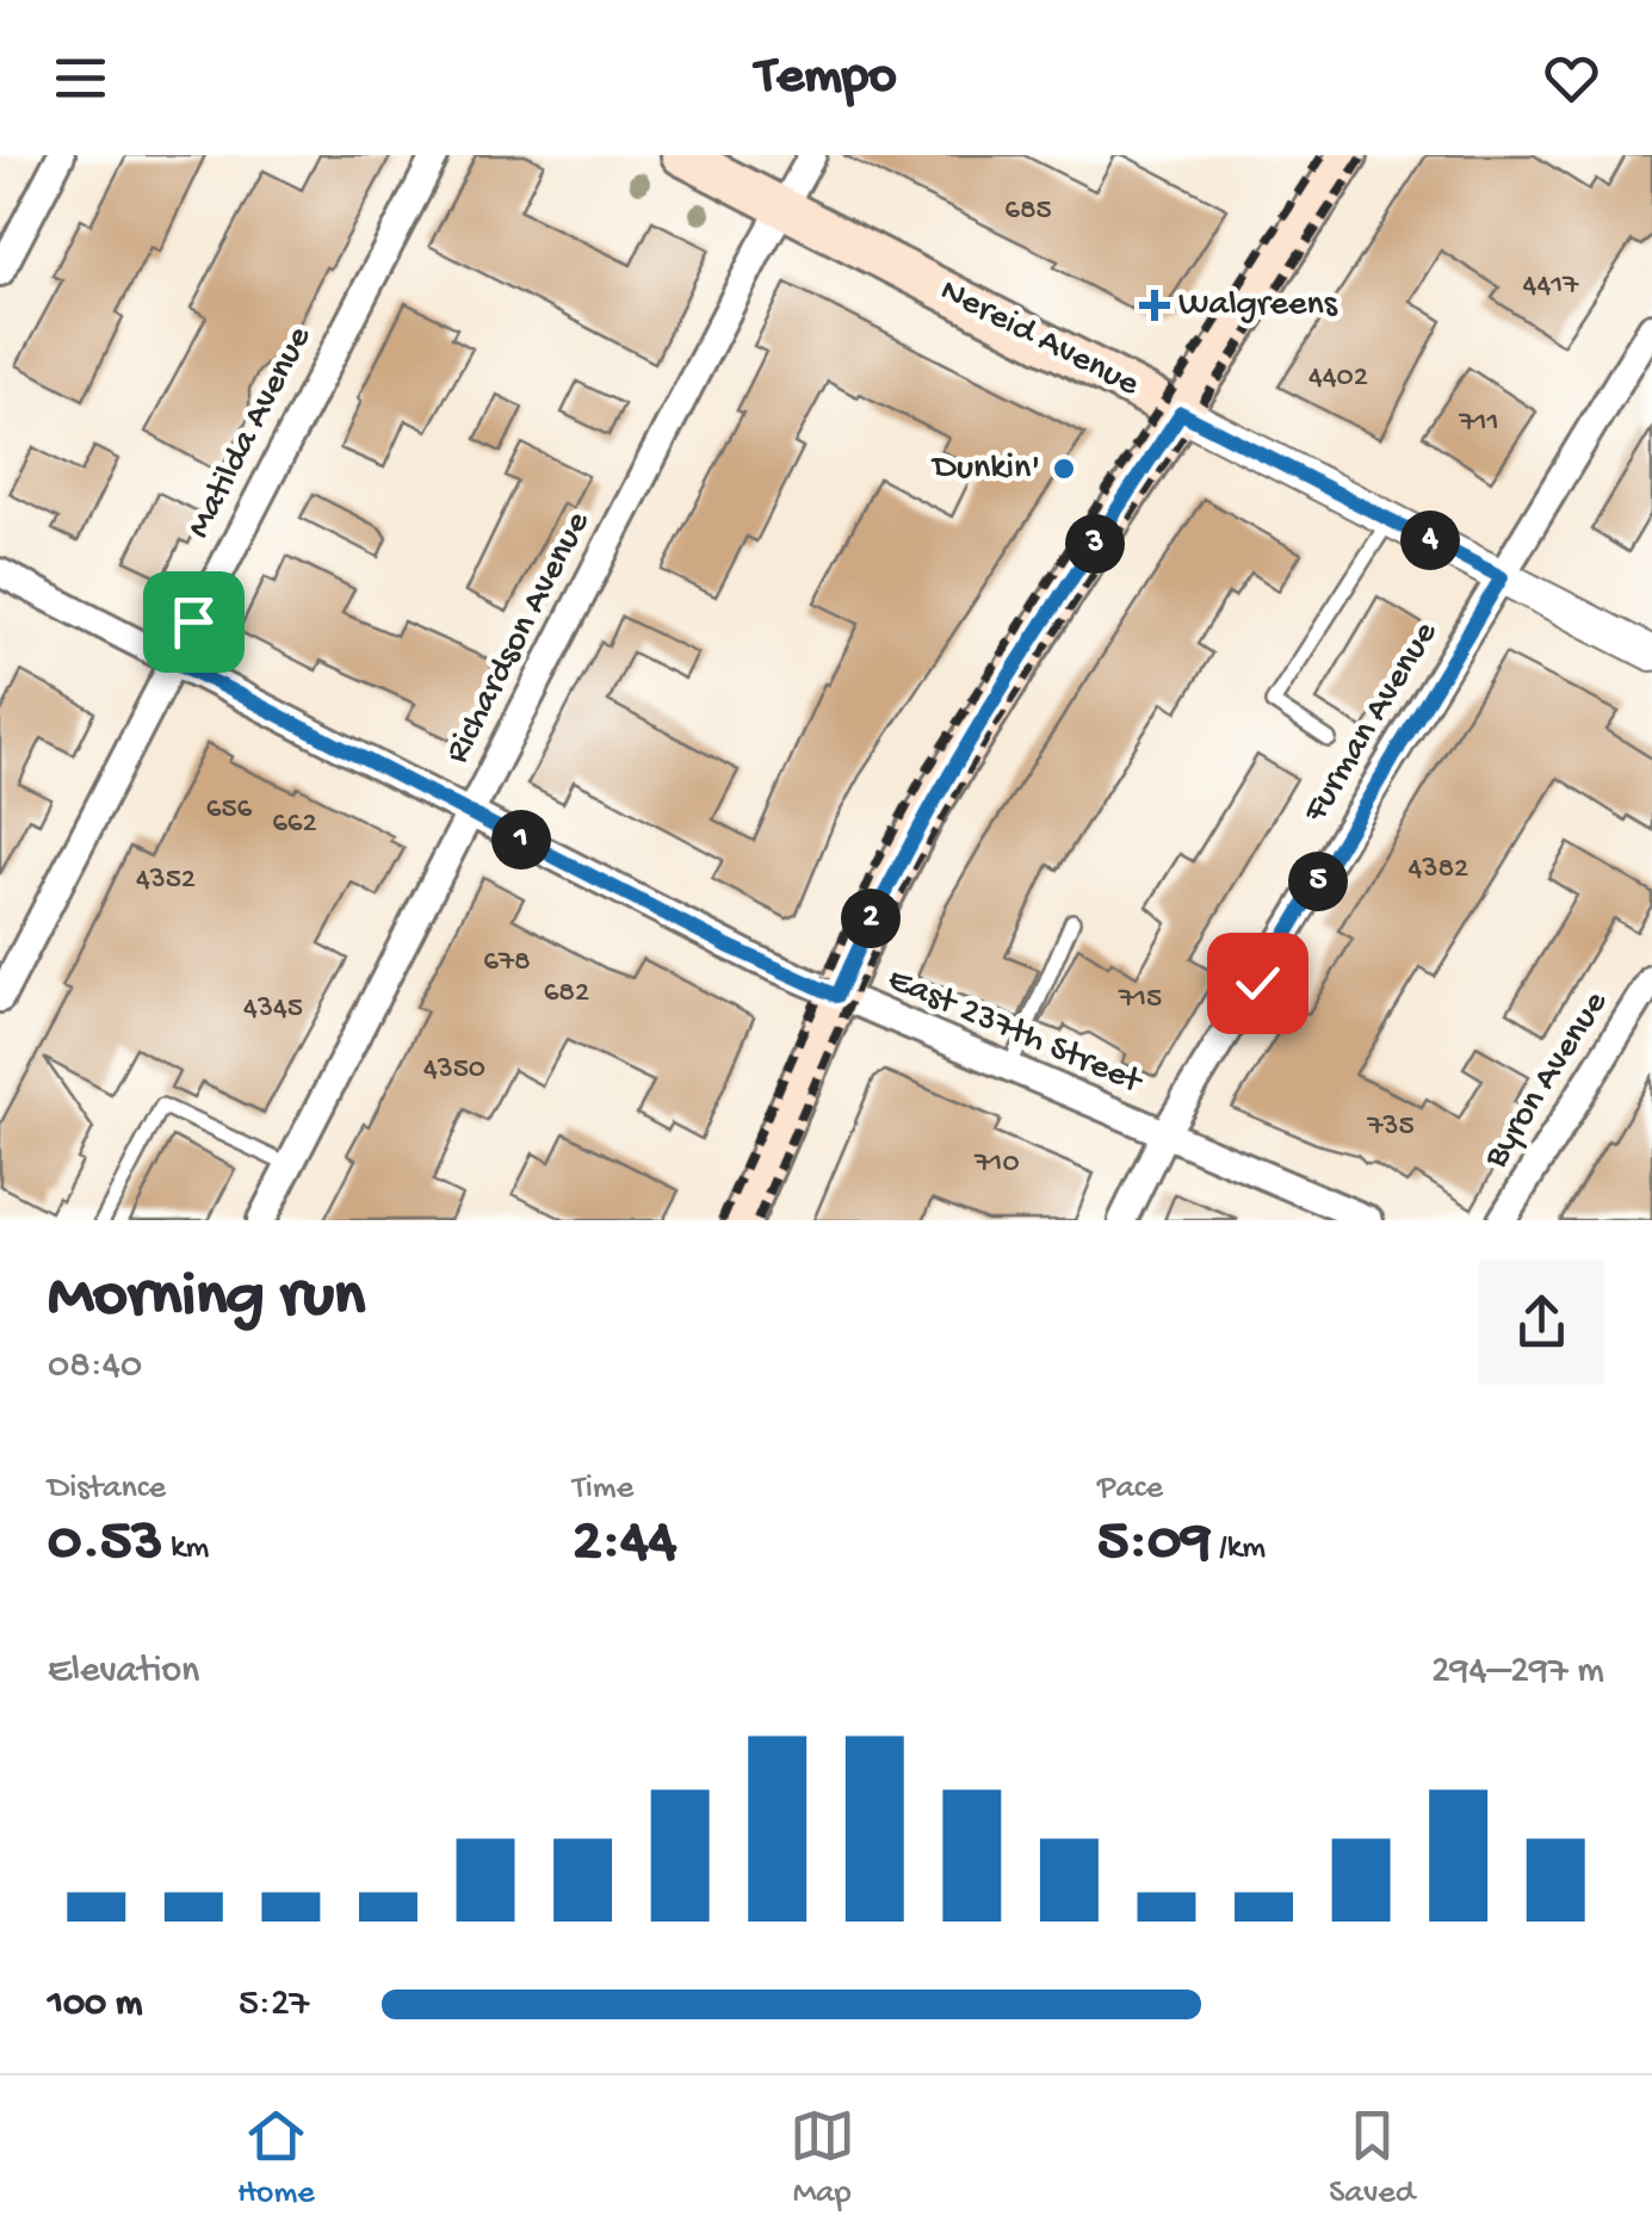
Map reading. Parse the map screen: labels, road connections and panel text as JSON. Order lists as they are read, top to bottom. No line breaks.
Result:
{"streets":{"main road":["Nereid Avenue"],"street":["Matilda Avenue","Richardson Avenue","Furman Avenue","East 237th Street","Byron Avenue"]},"crossings":[["Nereid Avenue","Richardson Avenue"],["Nereid Avenue","Furman Avenue"],["Matilda Avenue","East 237th Street"],["Richardson Avenue","East 237th Street"],["Furman Avenue","East 237th Street"]],"places":{"health":["Walgreens"],"other":["Dunkin'"]},"house_numbers":["685","4417","4402","711","656","662","4382","4352","678","682","715","4345","4350","735","710"],"page":{"header":"Tempo","pins":["4","3","1","5","2"],"heading":["Morning run","08:40"],"stats":[["Distance","0.53 km"],["Time","2:44"],["Pace","5:09 /km"]],"chart":["Elevation","294–297 m"],"list":[{"name":"100 m","note":"5:27"}],"tabs":["Home","Map","Saved"]}}
